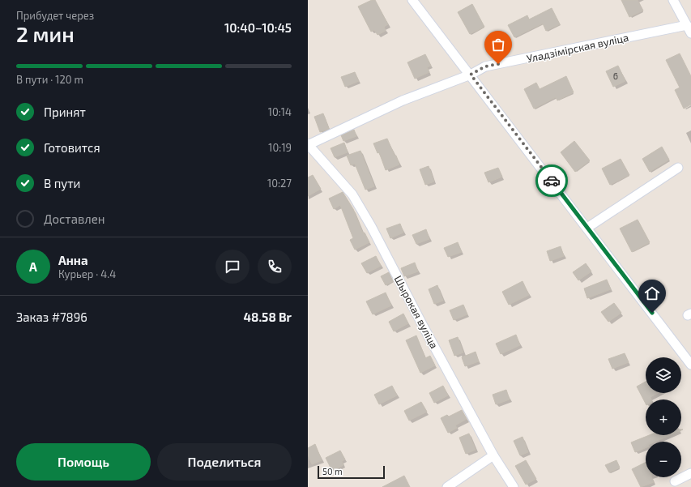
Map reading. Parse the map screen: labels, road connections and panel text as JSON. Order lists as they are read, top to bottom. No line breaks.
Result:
{"streets":{"street":["Уладзімірская вуліца","Шырокая вуліца"]},"crossings":[["Уладзімірская вуліца","Шырокая вуліца"]],"house_numbers":["6"],"scale_bar":"50 m","page":{"heading":["2 мин","Прибудет через","10:40–10:45"],"panel":["Анна","Курьер · 4.4","Заказ #7896","48.58 Br"],"bar":"В пути · 120 m","list":[["Принят","10:14"],["Готовится","10:19"],["В пути","10:27"],"Доставлен"],"round":"А","map_buttons":["+","−"],"buttons":["Помощь","Поделиться"],"scale":"50 m"}}
